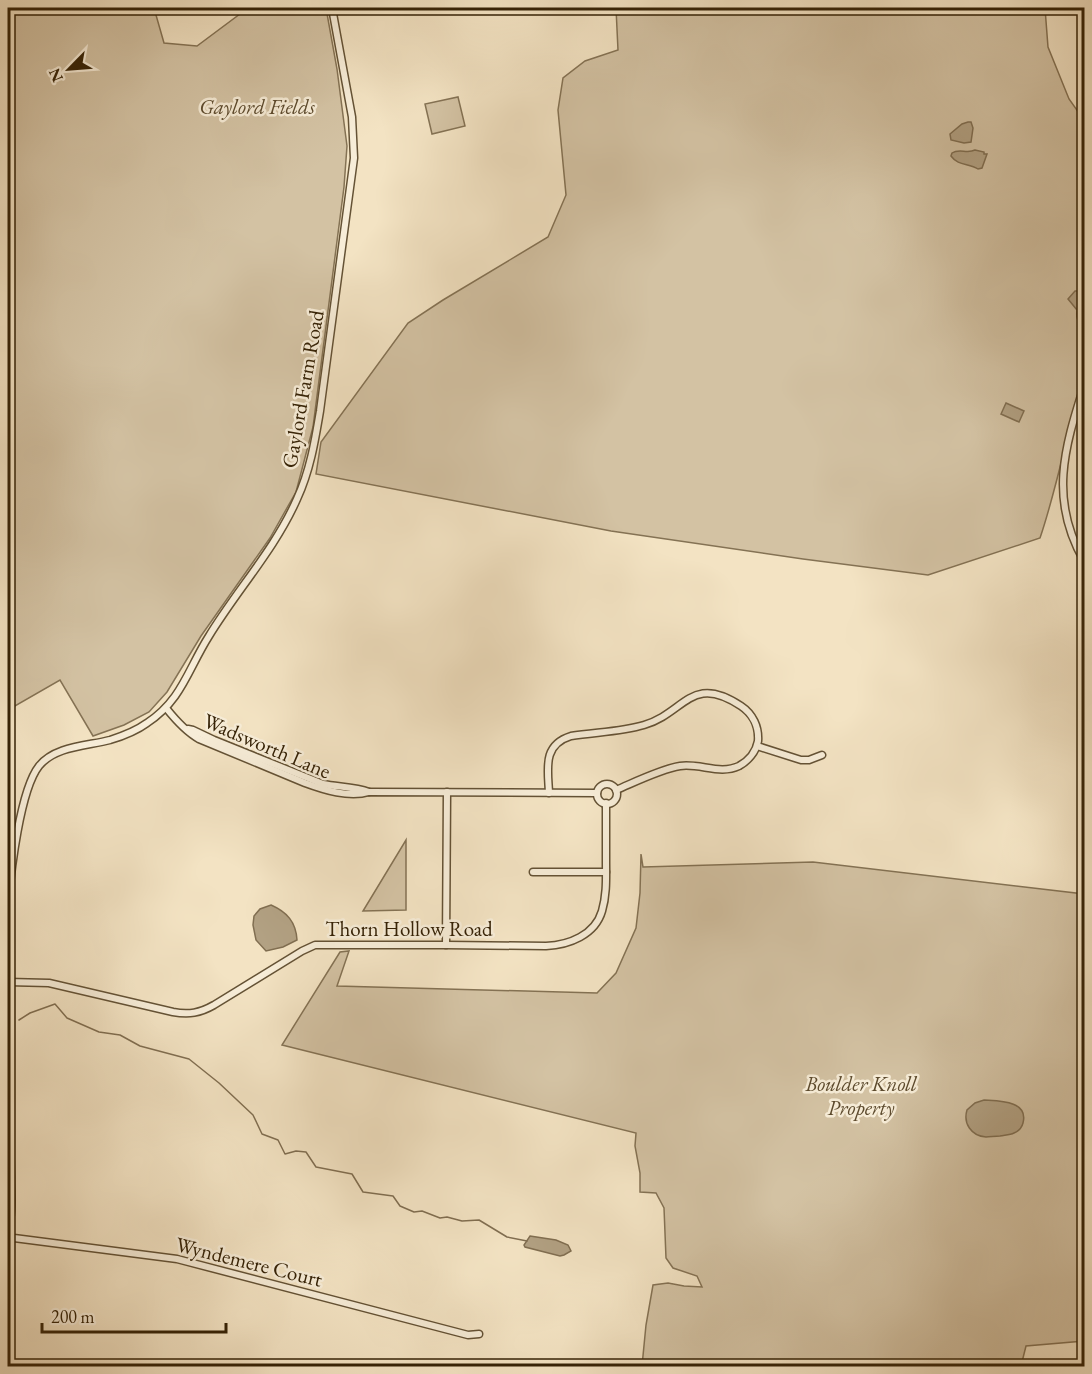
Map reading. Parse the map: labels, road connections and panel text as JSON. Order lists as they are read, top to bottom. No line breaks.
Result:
{"streets":{"street":["Gaylord Farm Road","Wadsworth Lane","Thorn Hollow Road","Wyndemere Court"]},"crossings":[["Gaylord Farm Road","Wadsworth Lane"],["Wadsworth Lane","Thorn Hollow Road"]],"parks":["Gaylord Fields","Boulder Knoll Property"],"scale_bar":"200 m","north":"bottom left"}
